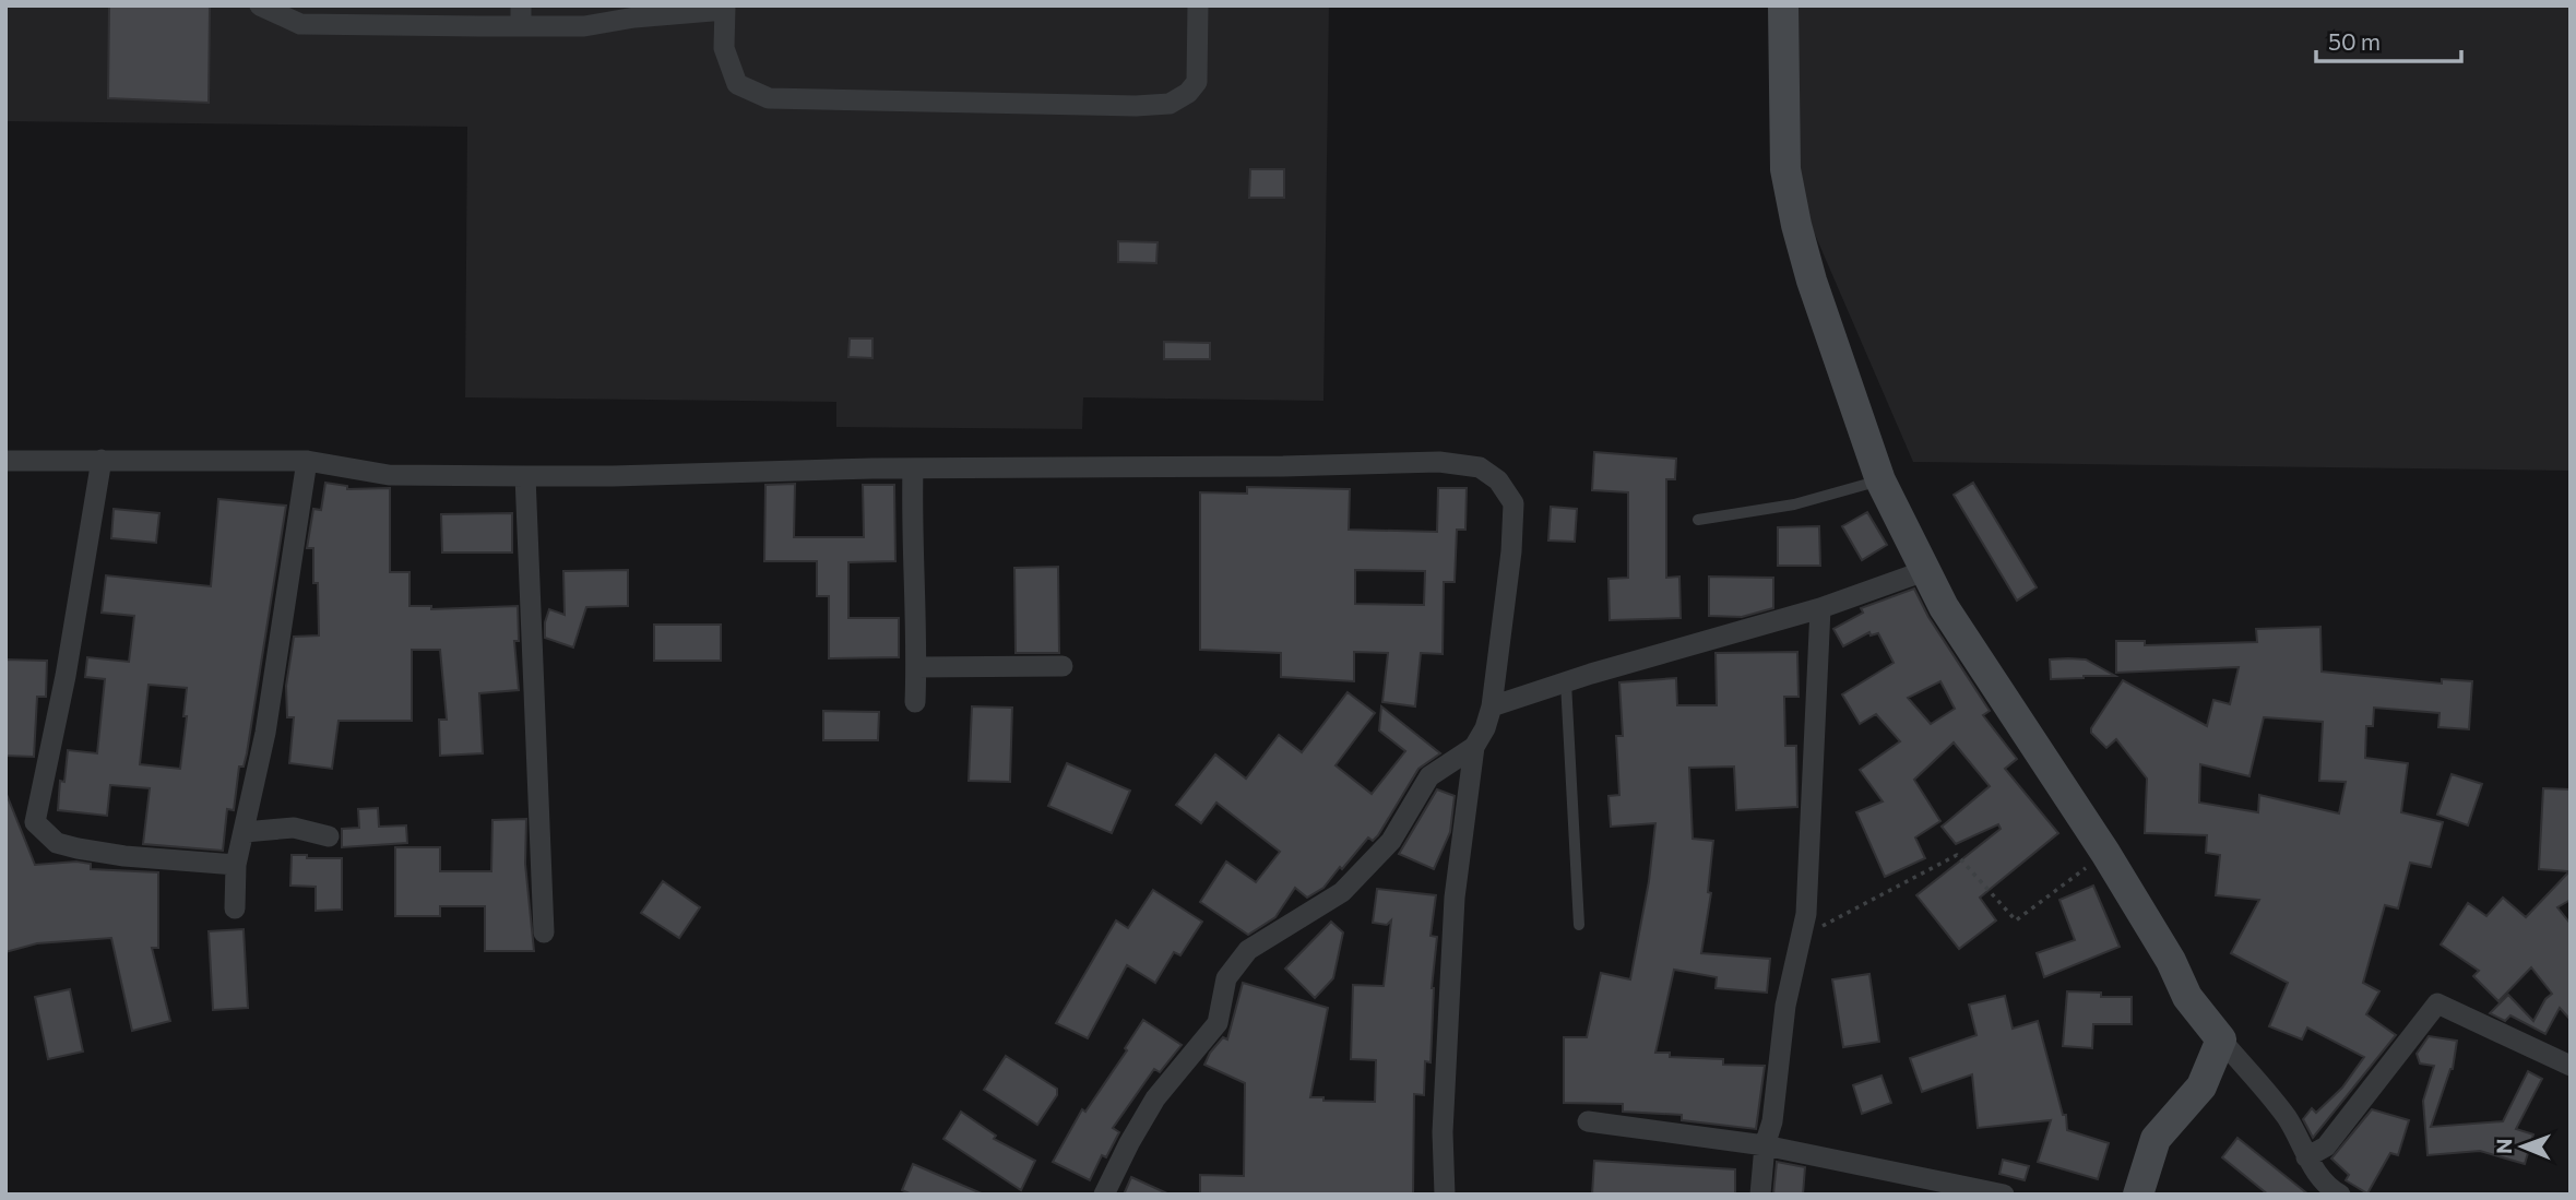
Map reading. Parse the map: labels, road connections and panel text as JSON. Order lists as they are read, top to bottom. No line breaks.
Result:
{"scale_bar":"50 m","north":"left"}
